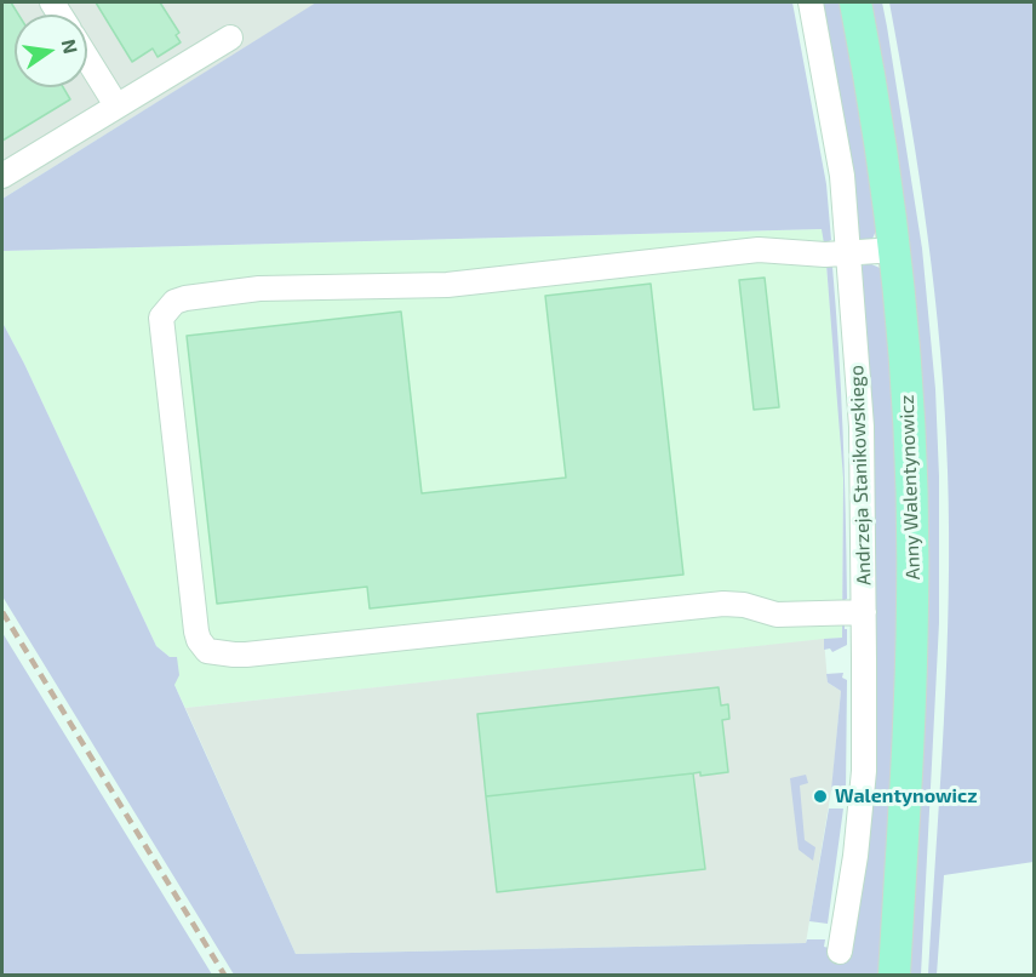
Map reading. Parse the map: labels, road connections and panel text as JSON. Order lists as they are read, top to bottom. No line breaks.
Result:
{"streets":{"main road":["Anny Walentynowicz"],"street":["Andrzeja Stanikowskiego"]},"places":["Walentynowicz"],"north":"right"}
